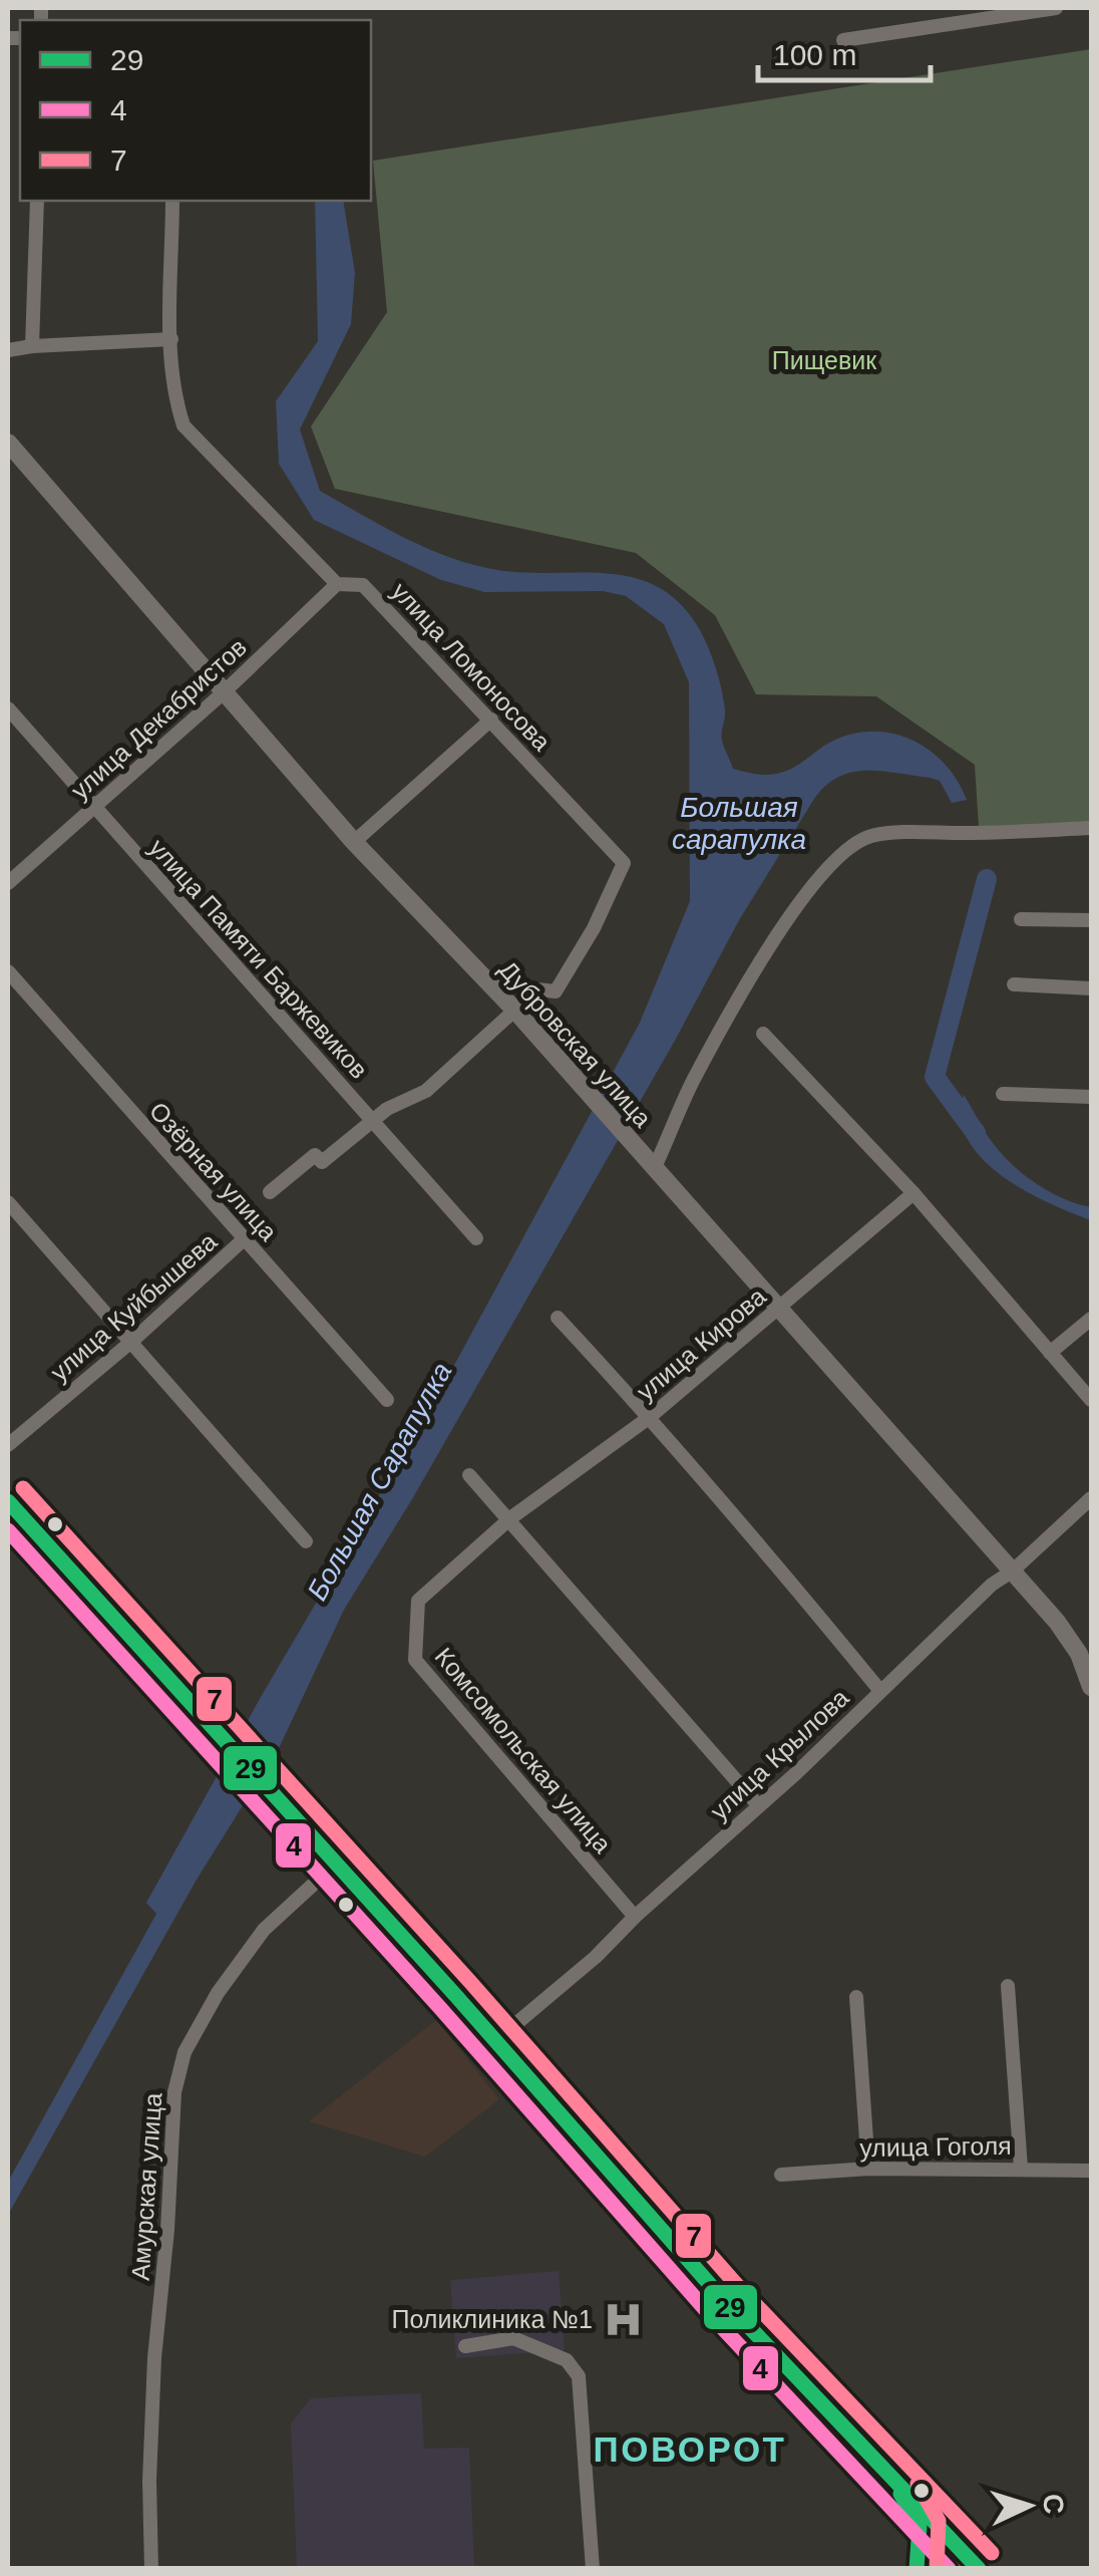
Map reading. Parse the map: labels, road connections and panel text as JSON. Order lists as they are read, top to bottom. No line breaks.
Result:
{"streets":{"street":["улица Ломоносова","улица Декабристов","улица Памяти Баржевиков","Дубровская улица","Озёрная улица","улица Куйбышева","улица Кирова","Комсомольская улица","улица Крылова","улица Гоголя","Амурская улица"]},"crossings":[["улица Ломоносова","улица Декабристов"],["улица Ломоносова","Дубровская улица"],["улица Декабристов","улица Памяти Баржевиков"],["улица Декабристов","Дубровская улица"],["Дубровская улица","улица Кирова"],["Дубровская улица","улица Крылова"],["Озёрная улица","улица Куйбышева"],["улица Кирова","Комсомольская улица"],["Комсомольская улица","улица Крылова"]],"districts":["ПОВОРОТ"],"water":["Большая сарапулка","Большая Сарапулка"],"parks":["Пищевик"],"places":{"hospital":["Поликлиника №1"]},"lines":["transit line 7","transit line 29","transit line 4"],"legend":["29","4","7"],"scale_bar":"100 m","north":"right"}
